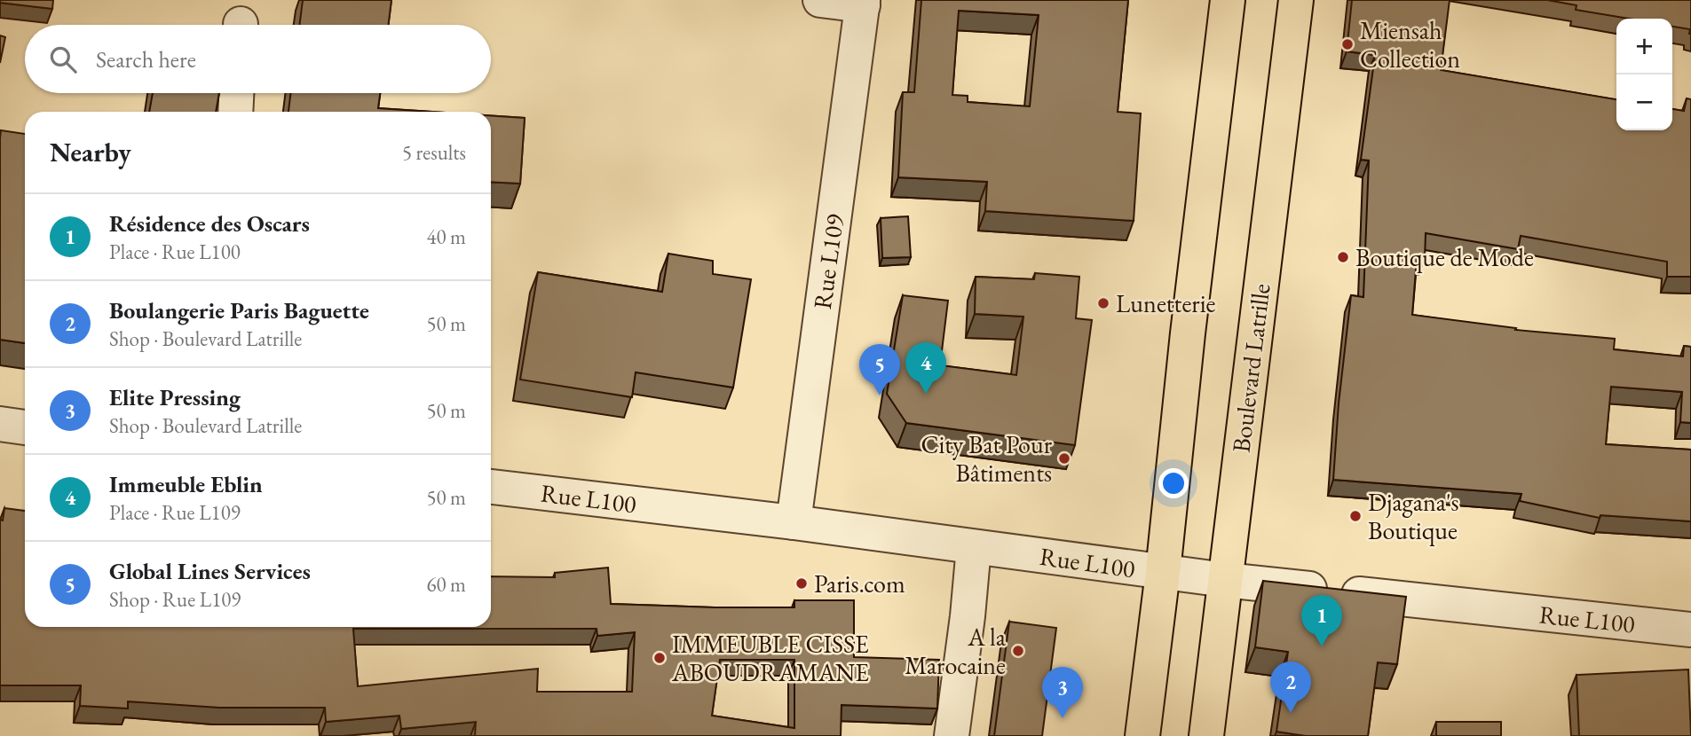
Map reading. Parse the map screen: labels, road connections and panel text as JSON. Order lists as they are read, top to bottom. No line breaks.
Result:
{"streets":{"main road":["Boulevard Latrille"],"street":["Rue L109","Rue L100"]},"crossings":[["Rue L109","Rue L100"],["Boulevard Latrille","Rue L100"]],"places":["Miensah Collection","Boutique de Mode","Lunetterie","City Bat Pour Bâtiments","Djagana's Boutique","Paris.com","A la Marocaine","IMMEUBLE CISSE ABOUDRAMANE"],"page":{"map_buttons":["+","−"],"search":"Search here","heading":["Nearby","5 results"],"list":[{"mark":"1","name":"Résidence des Oscars","note":"Place · Rue L100","value":"40 m"},{"mark":"2","name":"Boulangerie Paris Baguette","note":"Shop · Boulevard Latrille","value":"50 m"},{"mark":"3","name":"Elite Pressing","note":"Shop · Boulevard Latrille","value":"50 m"},{"mark":"4","name":"Immeuble Eblin","note":"Place · Rue L109","value":"50 m"},{"mark":"5","name":"Global Lines Services","note":"Shop · Rue L109","value":"60 m"}],"pins":["4","5","1","2","3"]}}
